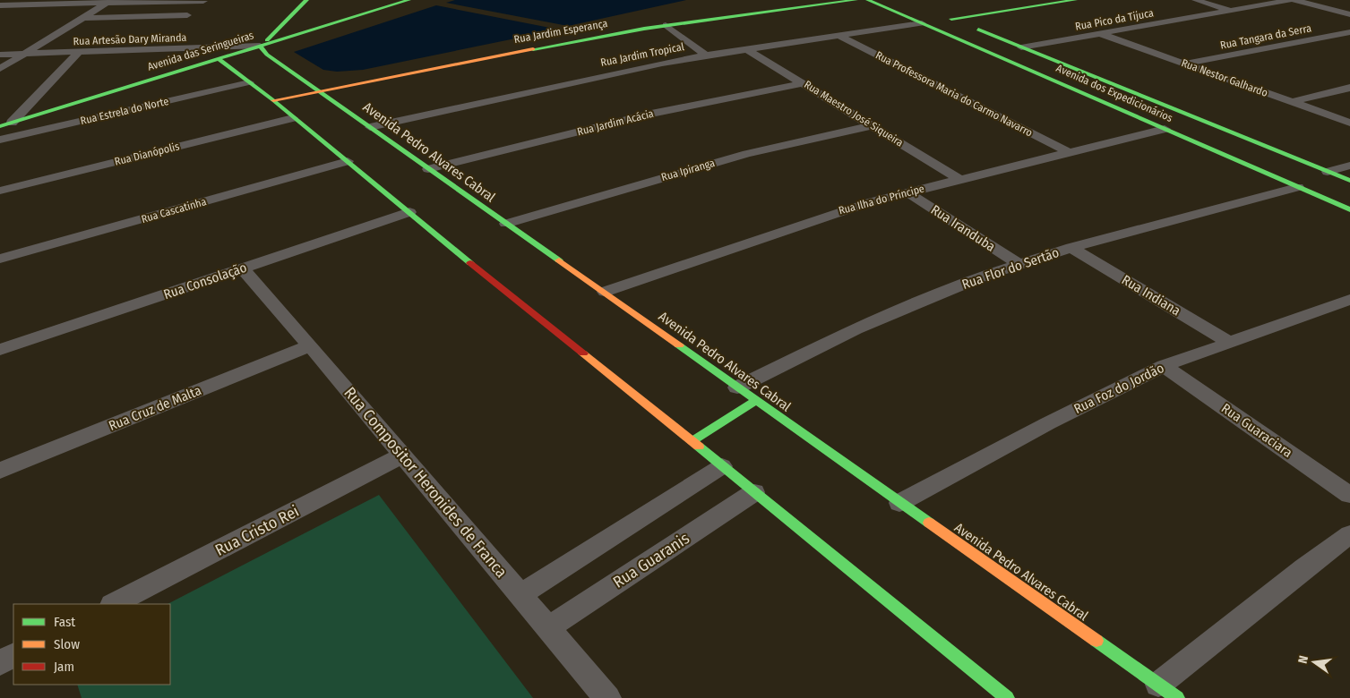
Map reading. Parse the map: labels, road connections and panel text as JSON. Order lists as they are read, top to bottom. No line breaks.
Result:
{"streets":{"street":["Rua Pico da Tijuca","Rua Jardim Esperança","Rua Tangara da Serra","Rua Artesão Dary Miranda","Avenida das Seringueiras","Rua Jardim Tropical","Rua Nestor Galhardo","Avenida dos Expedicionários","Rua Professora Maria do Carmo Navarro","Rua Estrela do Norte","Rua Maestro José Siqueira","Rua Jardim Acácia","Avenida Pedro Alvares Cabral","Rua Dianópolis","Rua Ipiranga","Rua Ilha do Príncipe","Rua Cascatinha","Rua Iranduba","Rua Flor do Sertão","Rua Consolação","Rua Indiana","Rua Foz do Jordão","Rua Cruz de Malta","Rua Guaraciara","Rua Compositor Heronides de Franca","Rua Cristo Rei","Rua Guaranis"]},"crossings":[["Rua Pico da Tijuca","Rua Nestor Galhardo"],["Rua Pico da Tijuca","Avenida dos Expedicionários"],["Rua Jardim Esperança","Avenida Pedro Alvares Cabral"],["Rua Tangara da Serra","Rua Nestor Galhardo"],["Rua Artesão Dary Miranda","Avenida das Seringueiras"],["Rua Artesão Dary Miranda","Avenida Pedro Alvares Cabral"],["Avenida das Seringueiras","Avenida Pedro Alvares Cabral"],["Rua Jardim Tropical","Avenida dos Expedicionários"],["Rua Jardim Tropical","Rua Professora Maria do Carmo Navarro"],["Rua Jardim Tropical","Rua Maestro José Siqueira"],["Rua Jardim Tropical","Avenida Pedro Alvares Cabral"],["Avenida dos Expedicionários","Rua Ilha do Príncipe"],["Avenida dos Expedicionários","Rua Flor do Sertão"],["Rua Professora Maria do Carmo Navarro","Rua Ilha do Príncipe"],["Rua Maestro José Siqueira","Rua Jardim Acácia"],["Rua Maestro José Siqueira","Rua Ipiranga"],["Rua Maestro José Siqueira","Rua Ilha do Príncipe"],["Rua Jardim Acácia","Avenida Pedro Alvares Cabral"],["Avenida Pedro Alvares Cabral","Rua Ipiranga"],["Avenida Pedro Alvares Cabral","Rua Ilha do Príncipe"],["Avenida Pedro Alvares Cabral","Rua Flor do Sertão"],["Avenida Pedro Alvares Cabral","Rua Foz do Jordão"],["Rua Ilha do Príncipe","Rua Iranduba"],["Rua Iranduba","Rua Flor do Sertão"],["Rua Flor do Sertão","Rua Indiana"],["Rua Consolação","Rua Compositor Heronides de Franca"],["Rua Indiana","Rua Foz do Jordão"],["Rua Foz do Jordão","Rua Guaraciara"],["Rua Cruz de Malta","Rua Compositor Heronides de Franca"],["Rua Compositor Heronides de Franca","Rua Cristo Rei"],["Rua Compositor Heronides de Franca","Rua Guaranis"]],"legend":["Fast","Slow","Jam"],"north":"left"}
